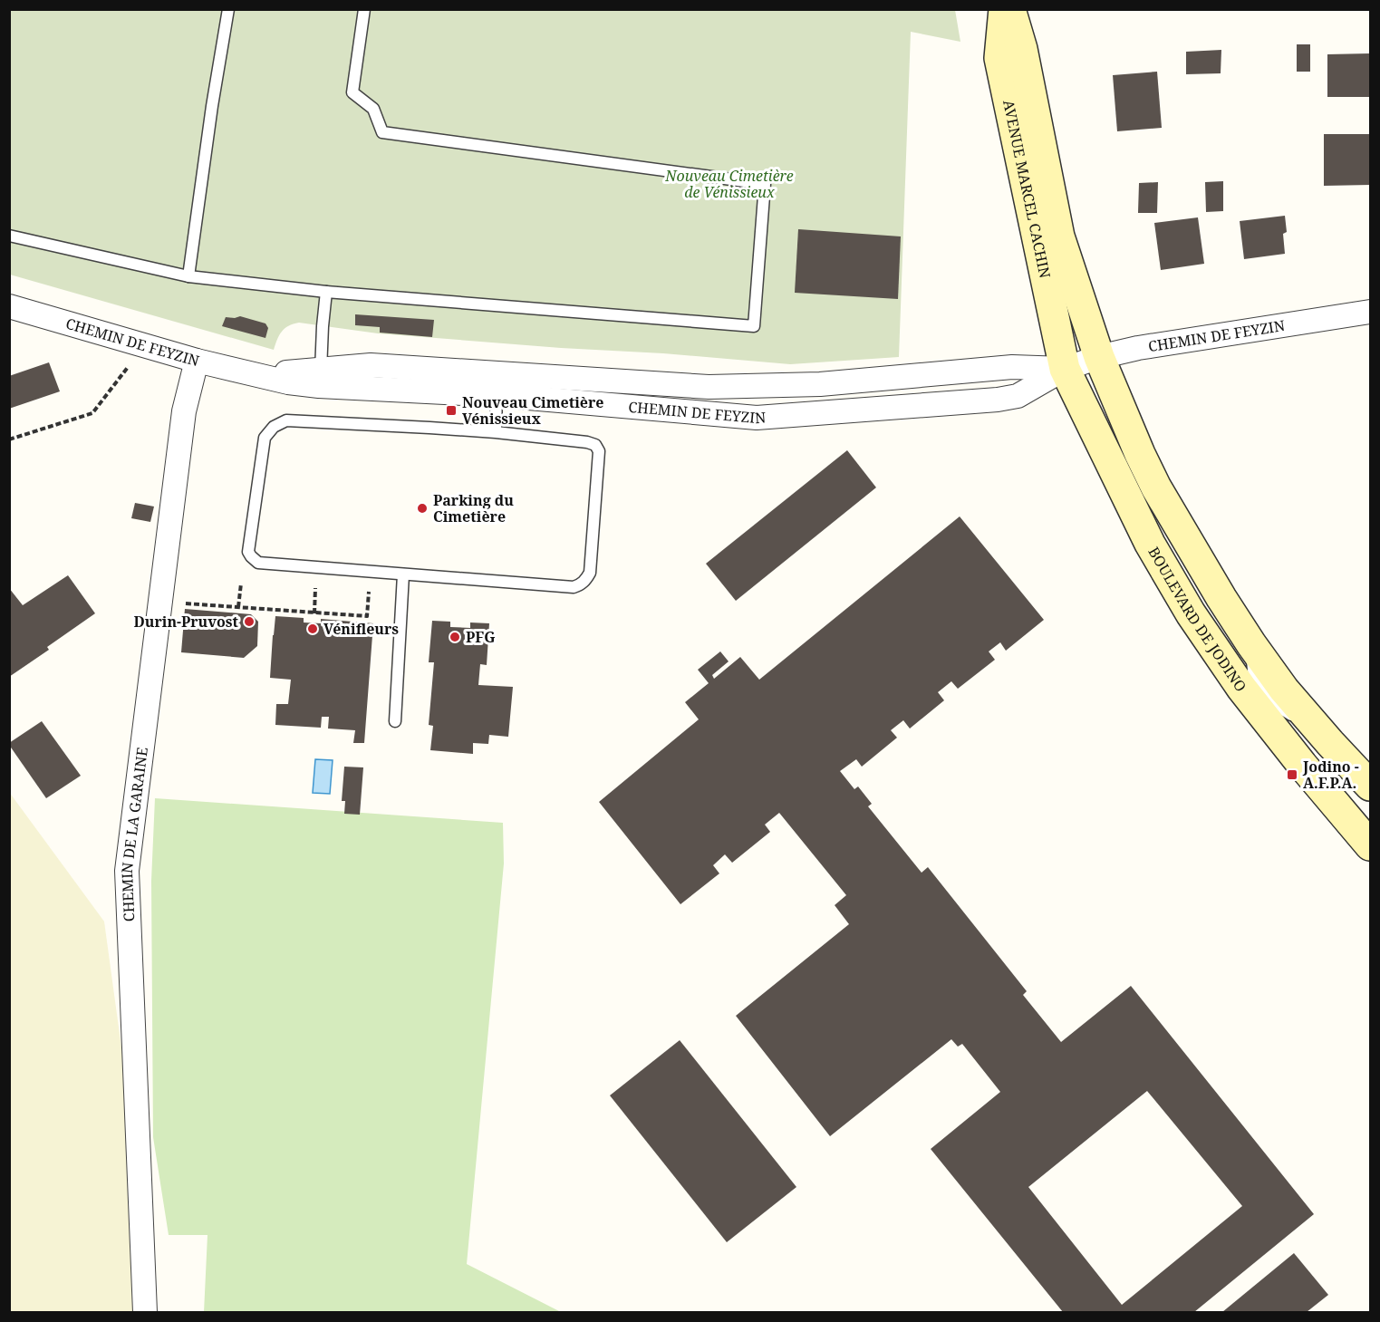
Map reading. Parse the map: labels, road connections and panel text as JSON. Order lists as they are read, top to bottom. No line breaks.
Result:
{"streets":{"street":["AVENUE MARCEL CACHIN","CHEMIN DE FEYZIN","BOULEVARD DE JODINO","CHEMIN DE LA GARAINE"]},"crossings":[["AVENUE MARCEL CACHIN","CHEMIN DE FEYZIN"],["AVENUE MARCEL CACHIN","BOULEVARD DE JODINO"],["CHEMIN DE FEYZIN","BOULEVARD DE JODINO"],["CHEMIN DE FEYZIN","CHEMIN DE LA GARAINE"]],"parks":["Nouveau Cimetière de Vénissieux"],"places":{"transit":["Nouveau Cimetière Vénissieux","Jodino - A.F.P.A."],"other":["Parking du Cimetière","Durin-Pruvost","Vénifleurs","PFG"]}}
